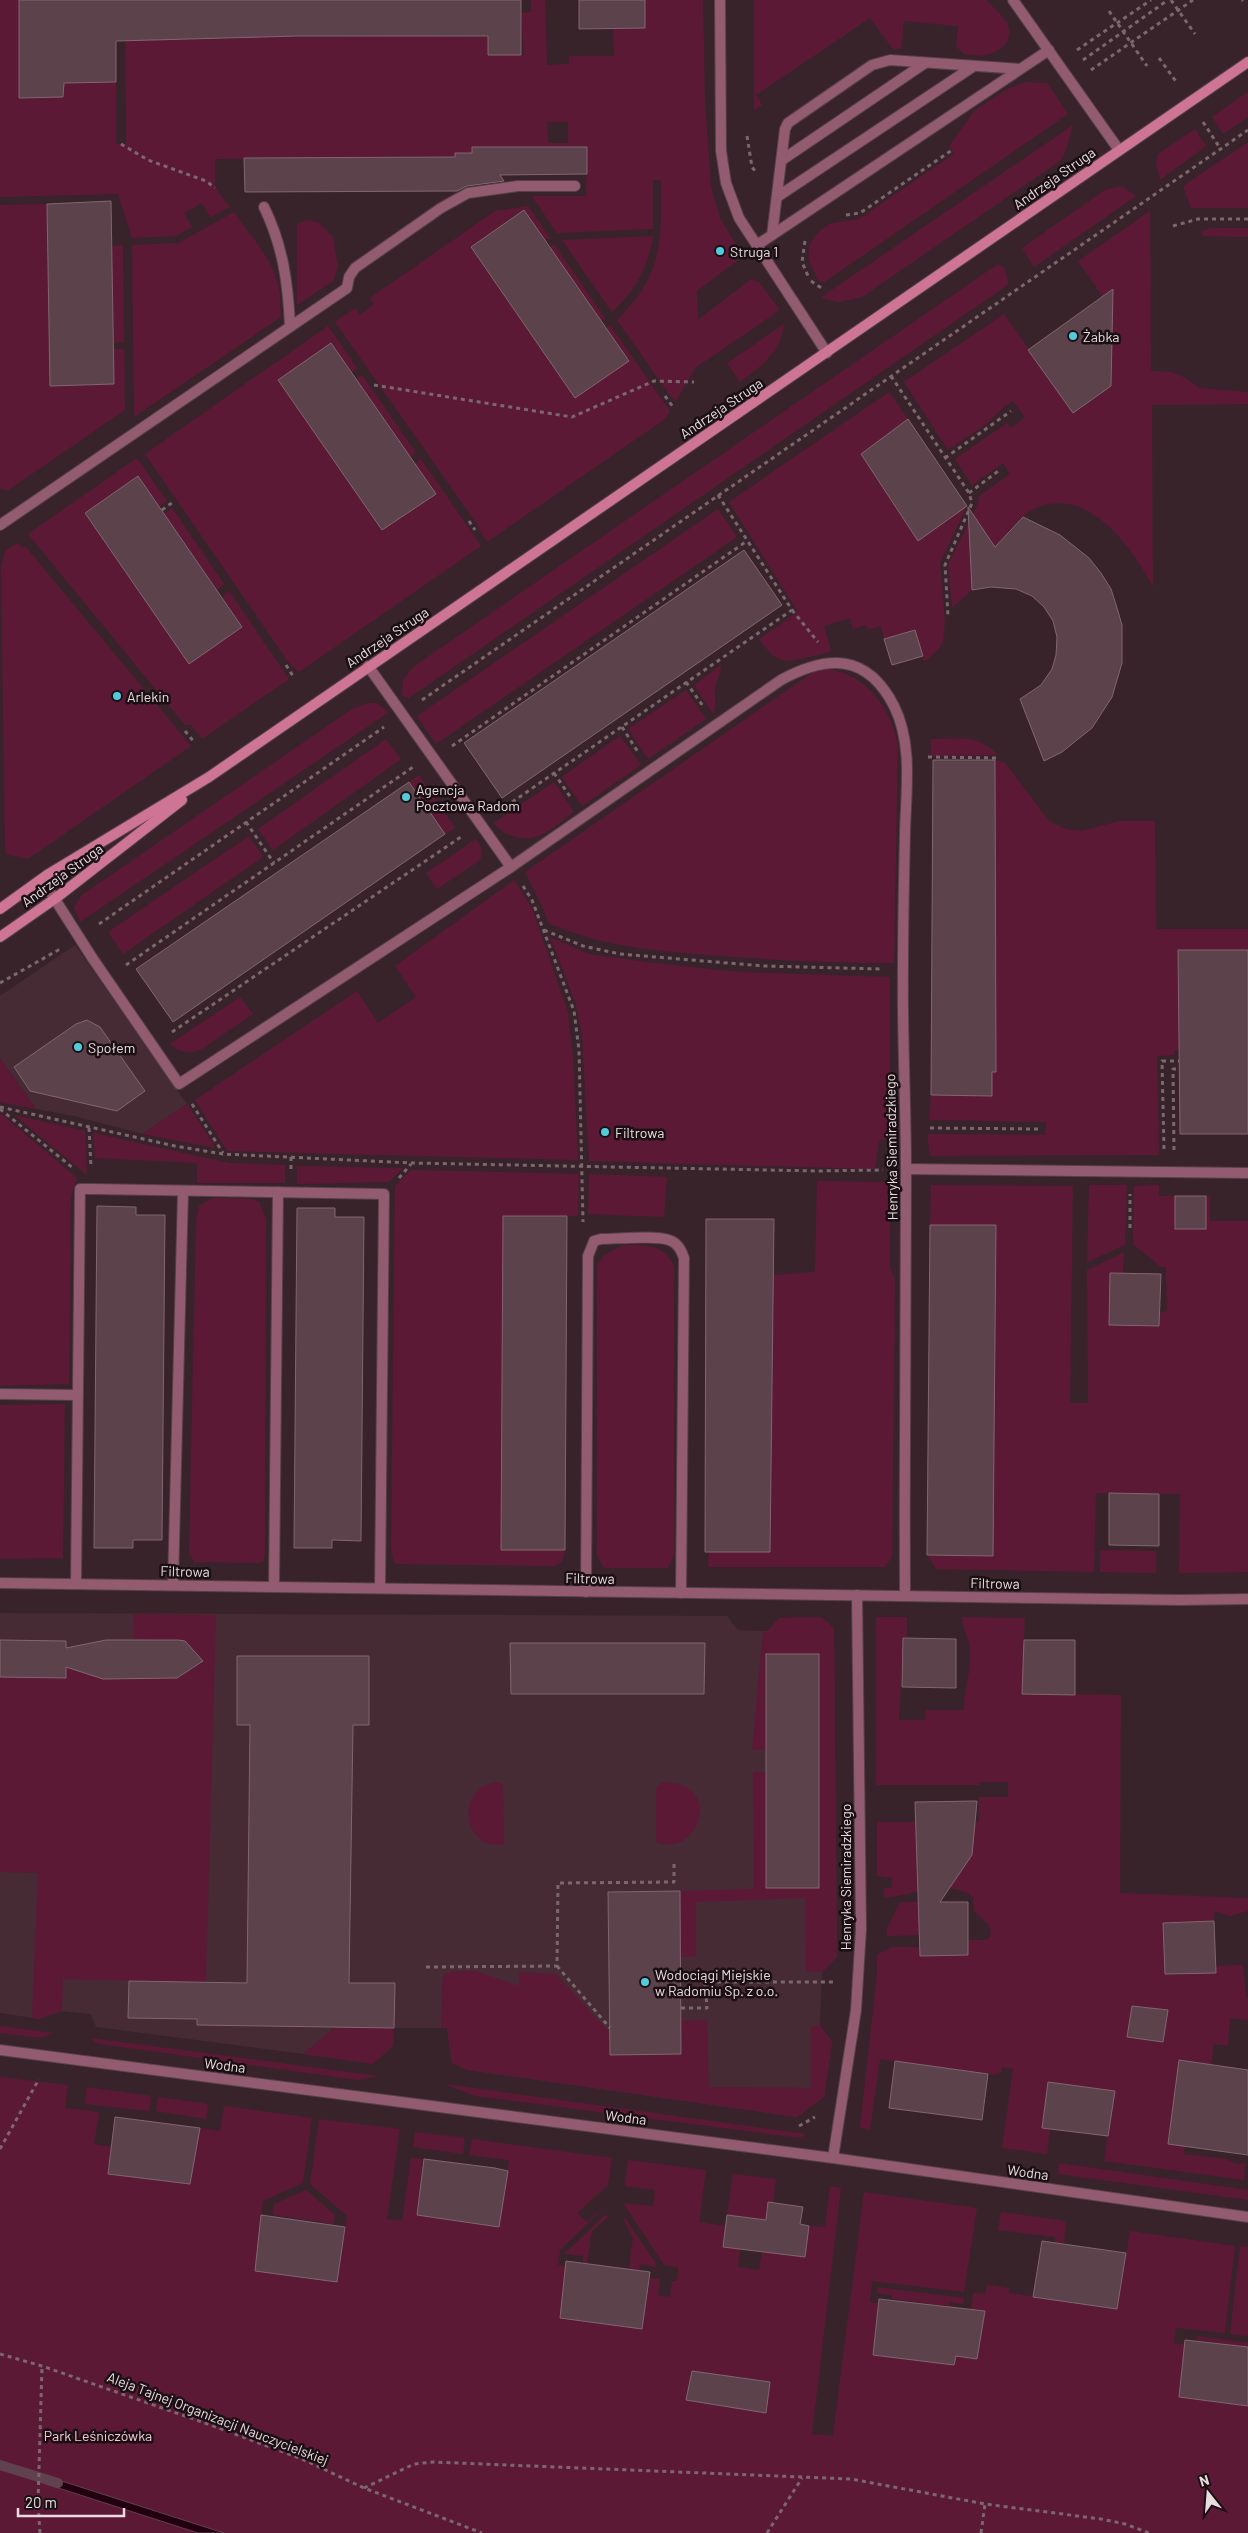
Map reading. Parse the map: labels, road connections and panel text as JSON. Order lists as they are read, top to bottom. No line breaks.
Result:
{"streets":{"street":["Andrzeja Struga","Henryka Siemiradzkiego","Filtrowa","Wodna"],"path":["Aleja Tajnej Organizacji Nauczycielskiej"]},"crossings":[["Henryka Siemiradzkiego","Filtrowa"],["Henryka Siemiradzkiego","Wodna"]],"parks":["Park Leśniczówka"],"places":["Struga 1","Żabka","Arlekin","Agencja Pocztowa Radom","Społem","Filtrowa","Wodociągi Miejskie w Radomiu Sp. z o.o."],"scale_bar":"20 m","north":"top"}
